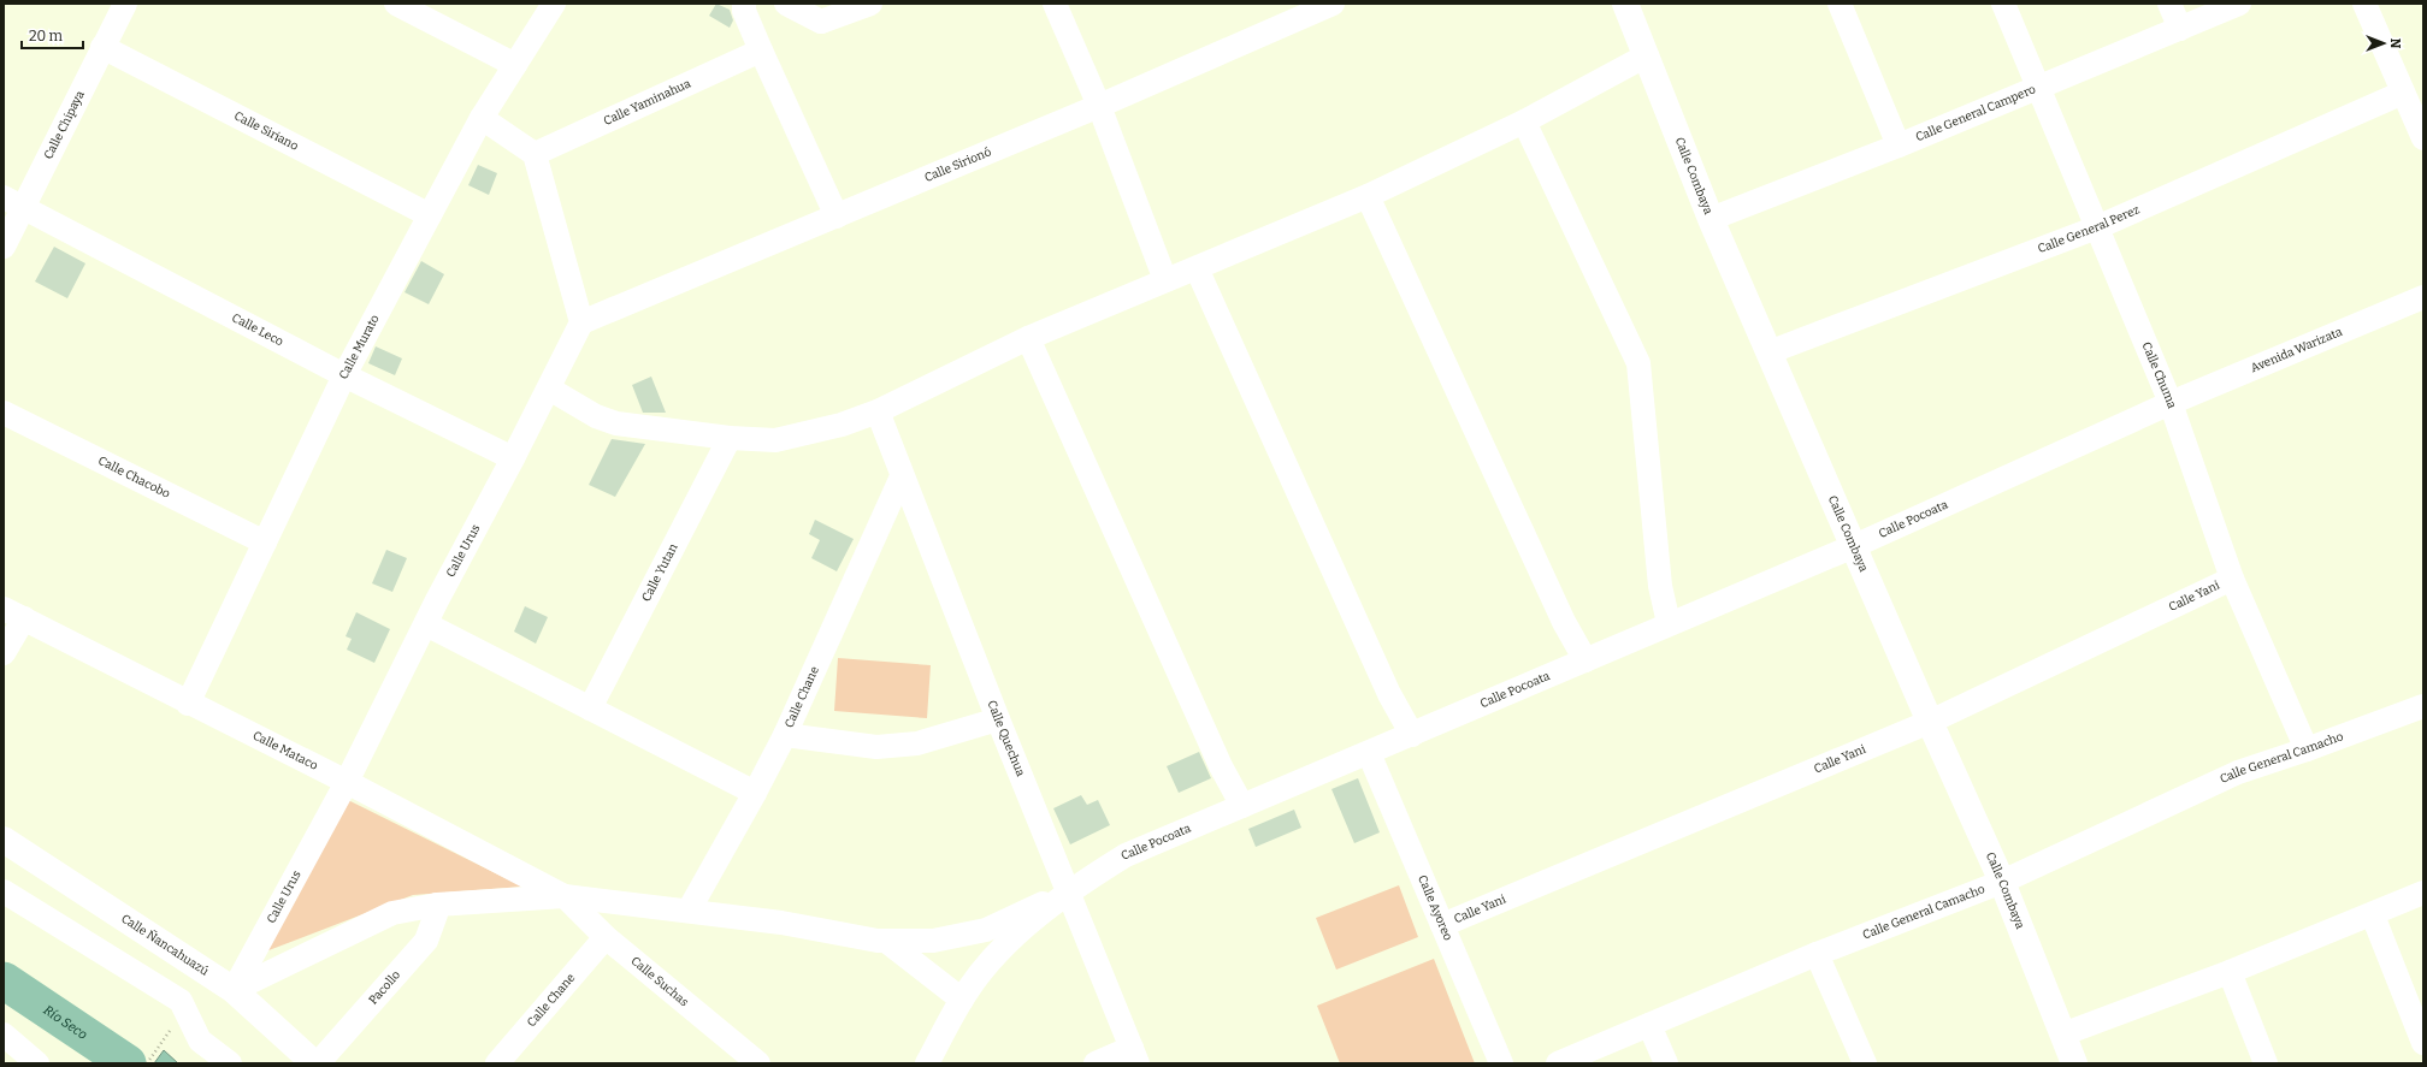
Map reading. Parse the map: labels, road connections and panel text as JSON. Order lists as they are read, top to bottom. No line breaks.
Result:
{"streets":{"street":["Calle Yaminahua","Calle General Campero","Calle Chipaya","Calle Siriano","Calle Sirionó","Calle Combaya","Calle General Perez","Calle Leco","Calle Murato","Avenida Warizata","Calle Chuma","Calle Chacobo","Calle Pocoata","Calle Urus","Calle Yutan","Calle Yani","Calle Chane","Calle Quechua","Calle Mataco","Calle General Camacho","Calle Ayoreo","Calle Ñancahuazú","Calle Suchas","Pacollo"]},"crossings":[["Calle General Campero","Calle Combaya"],["Calle General Campero","Calle Chuma"],["Calle Chipaya","Calle Siriano"],["Calle Chipaya","Calle Leco"],["Calle Siriano","Calle Murato"],["Calle Sirionó","Calle Urus"],["Calle Combaya","Calle General Perez"],["Calle Combaya","Calle Pocoata"],["Calle Combaya","Calle Yani"],["Calle Combaya","Calle General Camacho"],["Calle General Perez","Calle Chuma"],["Calle Leco","Calle Murato"],["Calle Leco","Calle Urus"],["Calle Murato","Calle Chacobo"],["Calle Murato","Calle Mataco"],["Avenida Warizata","Calle Chuma"],["Avenida Warizata","Calle Pocoata"],["Calle Chuma","Calle Pocoata"],["Calle Chuma","Calle Yani"],["Calle Chuma","Calle General Camacho"],["Calle Pocoata","Calle Quechua"],["Calle Pocoata","Calle Ayoreo"],["Calle Urus","Calle Mataco"],["Calle Urus","Calle Ñancahuazú"],["Calle Yani","Calle Ayoreo"],["Calle Chane","Calle Quechua"],["Calle Chane","Calle Suchas"],["Calle Mataco","Calle Suchas"]],"water":["Río Seco"],"scale_bar":"20 m","north":"right"}
